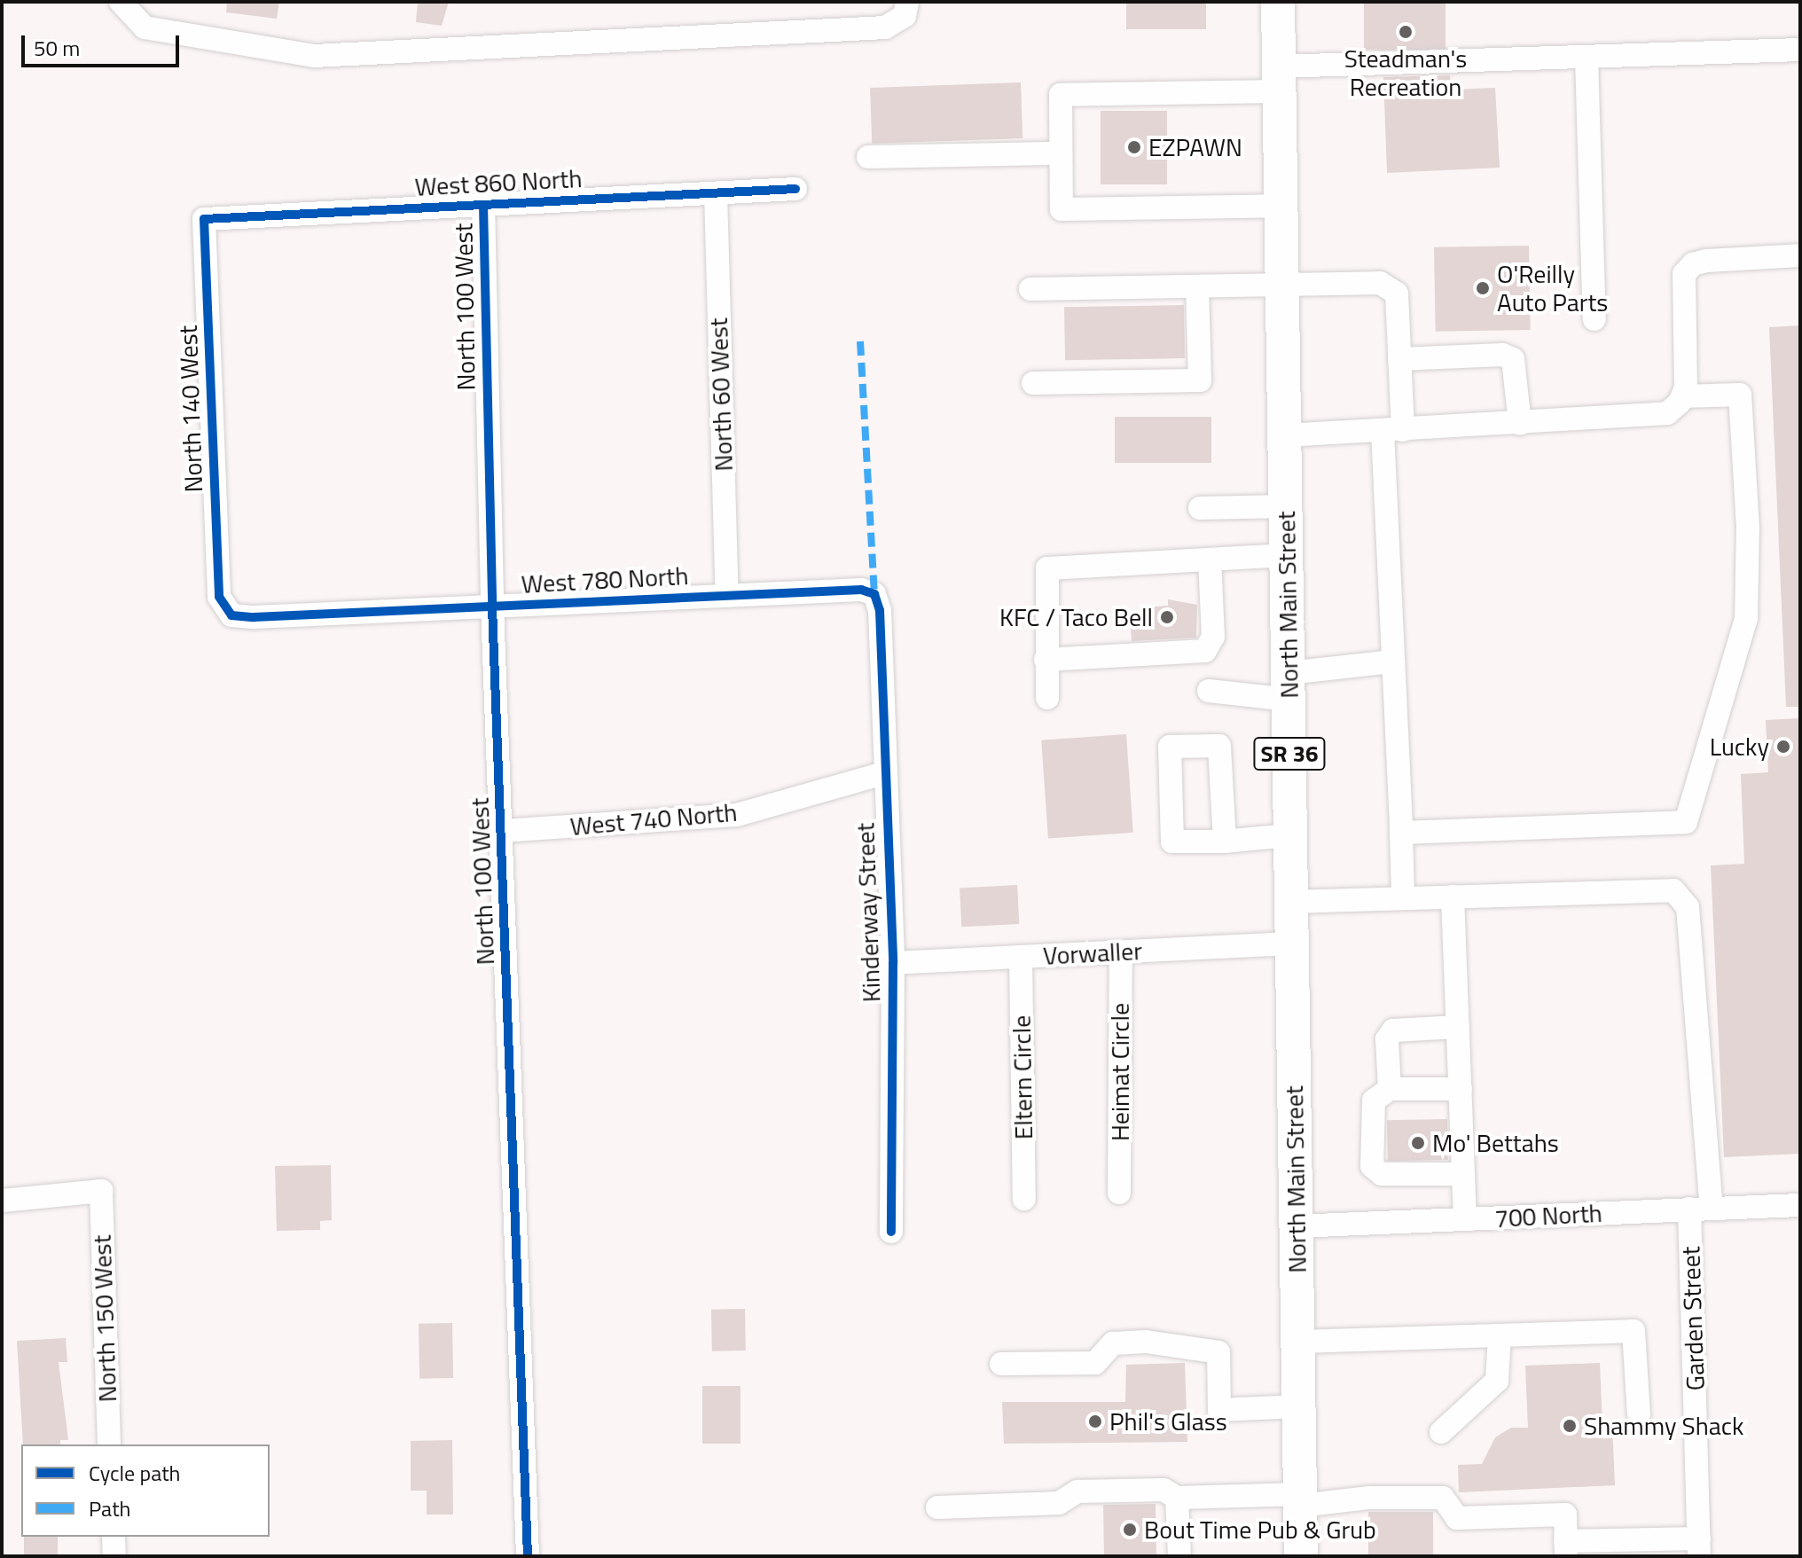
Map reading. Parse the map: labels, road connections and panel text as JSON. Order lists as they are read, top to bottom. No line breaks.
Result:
{"streets":{"highway":["North Main Street","SR 36"],"street":["West 860 North","North 100 West","North 60 West","North 140 West","West 780 North","West 740 North","Kinderway Street","Vorwaller","Heimat Circle","Eltern Circle","700 North","North 150 West","Garden Street"]},"crossings":[["West 860 North","North 100 West"],["West 860 North","North 60 West"],["West 860 North","North 140 West"],["North 100 West","West 780 North"],["North 100 West","West 740 North"],["North 60 West","West 780 North"],["North 140 West","West 780 North"],["West 780 North","Kinderway Street"],["North Main Street","SR 36"],["North Main Street","Vorwaller"],["North Main Street","700 North"],["West 740 North","Kinderway Street"],["Kinderway Street","Vorwaller"],["Vorwaller","Heimat Circle"],["Vorwaller","Eltern Circle"],["700 North","Garden Street"]],"places":["Steadman's Recreation","EZPAWN","O'Reilly Auto Parts","KFC / Taco Bell","Lucky","Mo' Bettahs","Phil's Glass","Shammy Shack","Bout Time Pub & Grub"],"legend":["Cycle path","Path"],"scale_bar":"50 m"}
